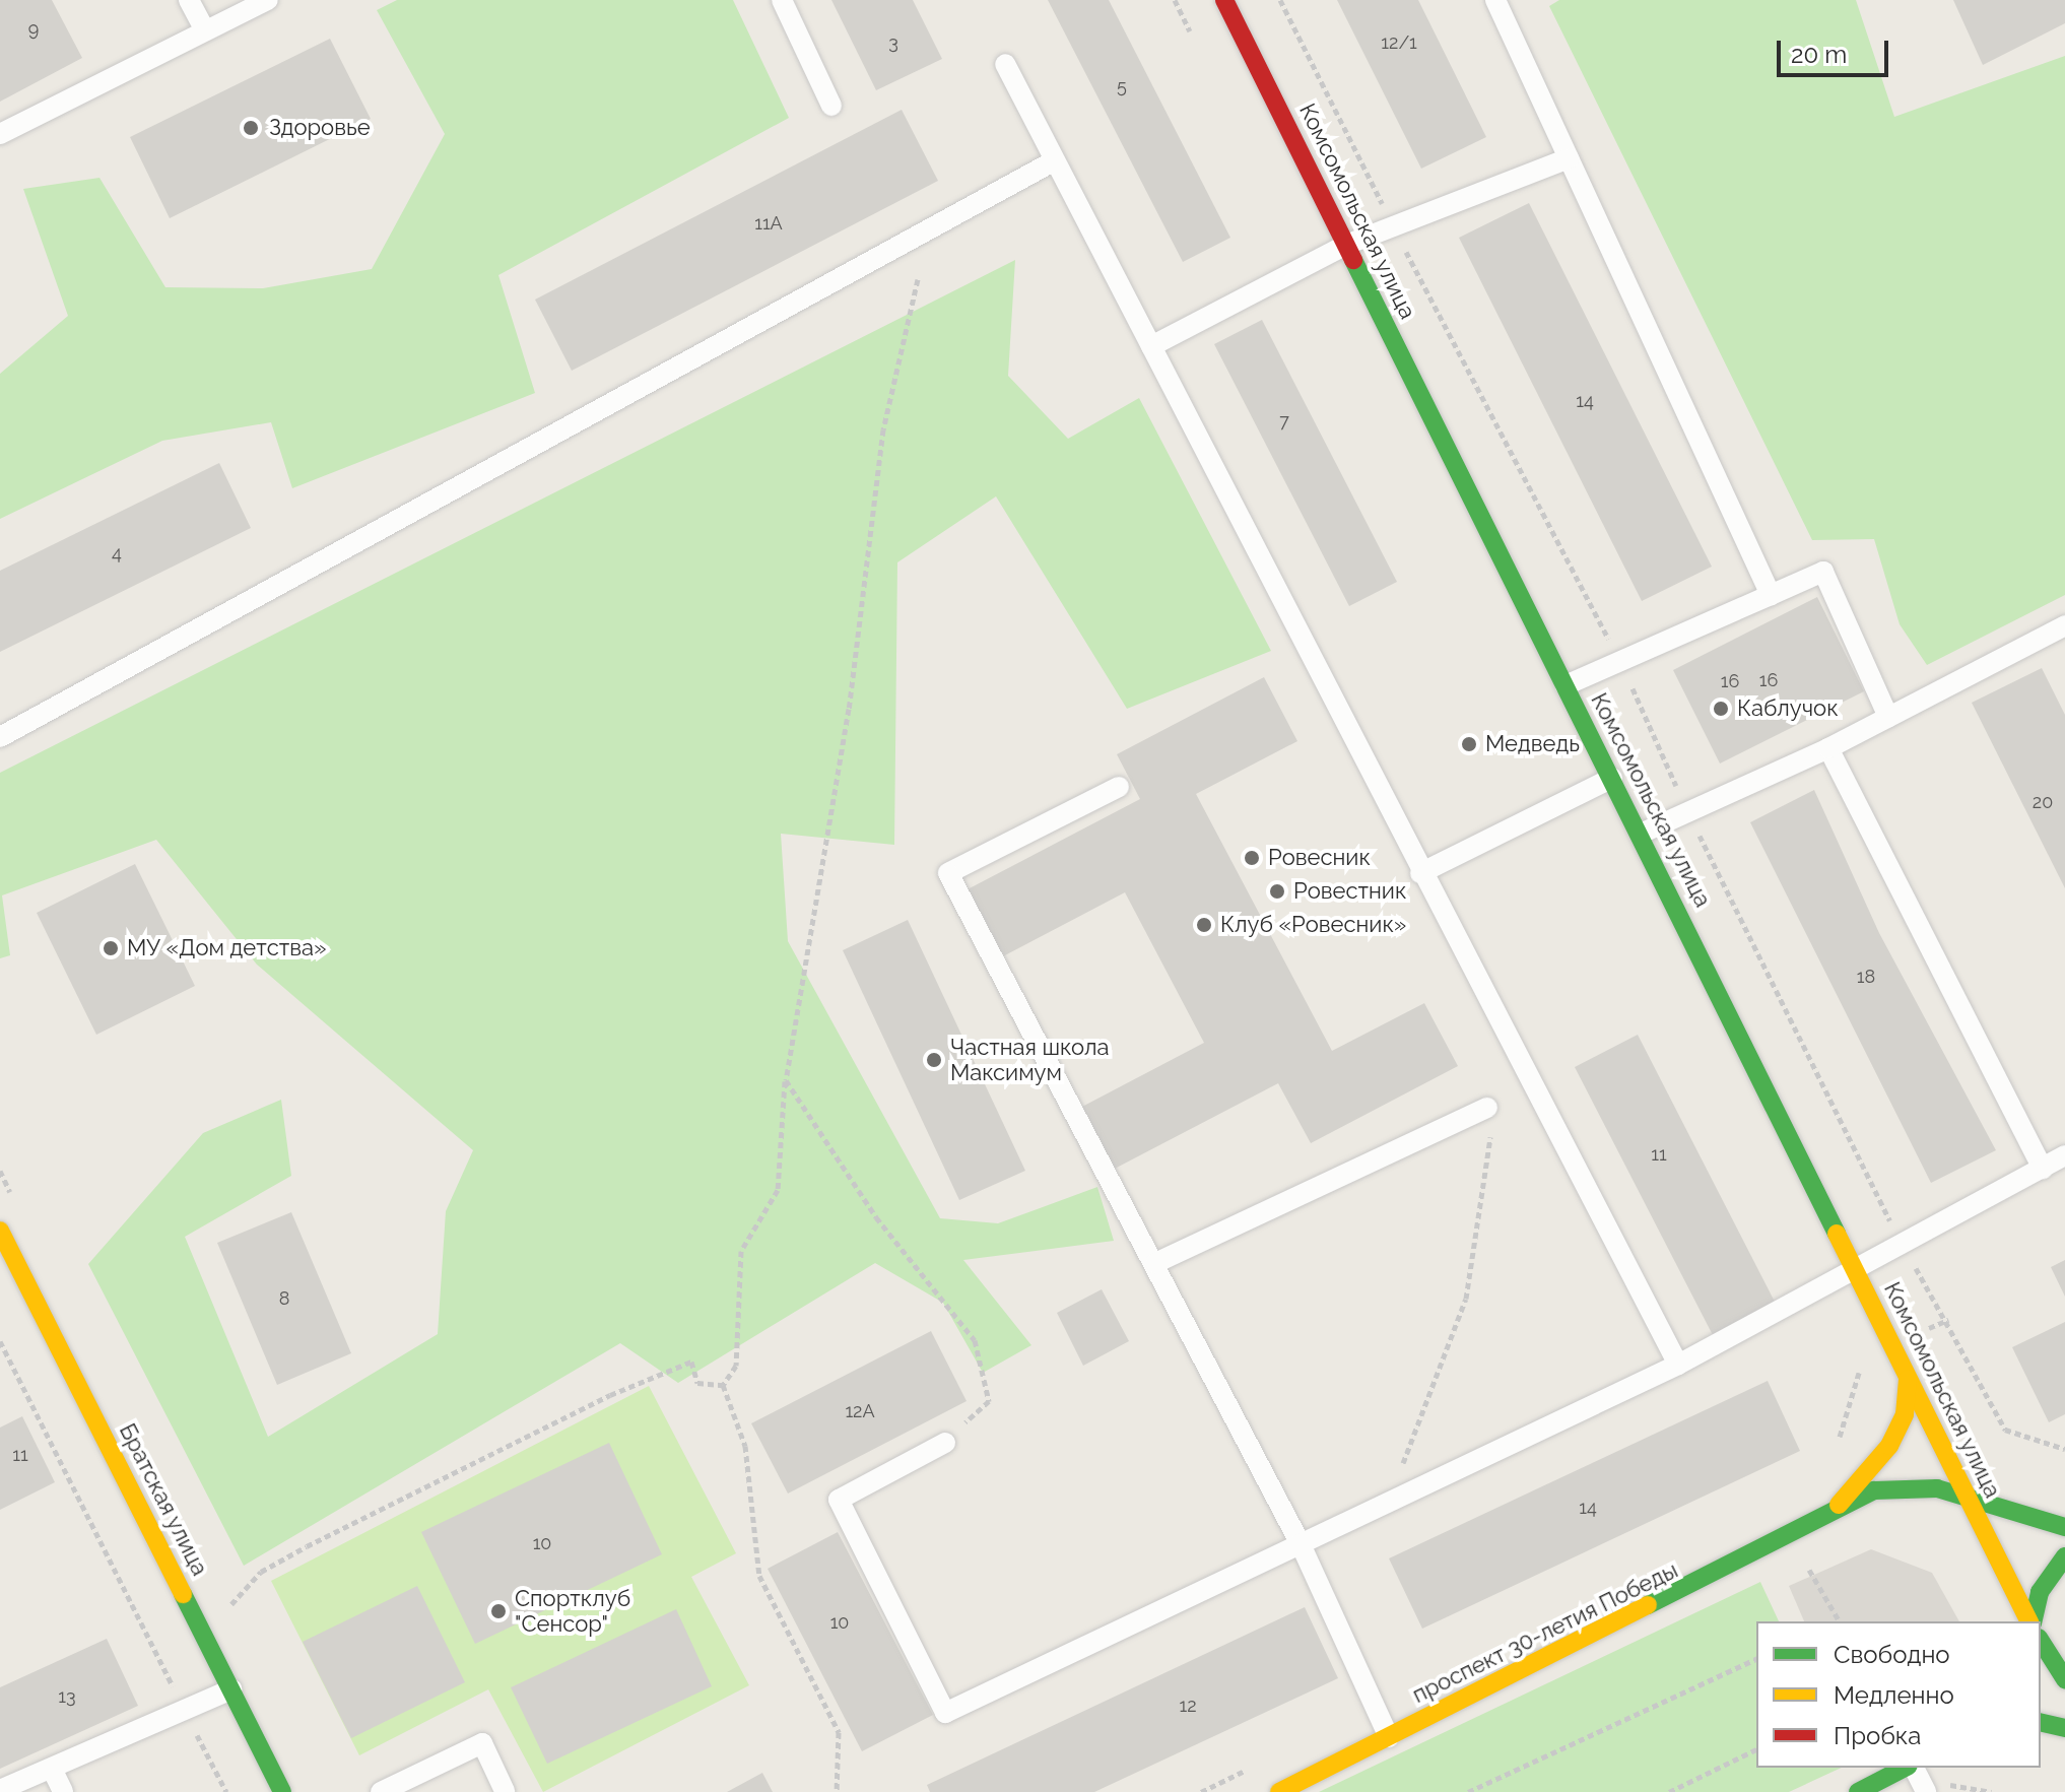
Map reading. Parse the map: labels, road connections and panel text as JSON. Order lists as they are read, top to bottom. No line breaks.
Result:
{"streets":{"street":["Комсомольская улица","Братская улица","проспект 30-летия Победы"]},"crossings":[["Комсомольская улица","проспект 30-летия Победы"]],"places":["Здоровье","Каблучок","Медведь","Ровесник","Ровестник","Клуб «Ровесник»","МУ «Дом детства»","Частная школа Максимум","Спортклуб \"Сенсор\""],"house_numbers":["9","3","12/1","5","11А","14","7","4","16","16","20","18","11","8","12А","11","14","10","10","13","12"],"legend":["Свободно","Медленно","Пробка"],"scale_bar":"20 m"}
